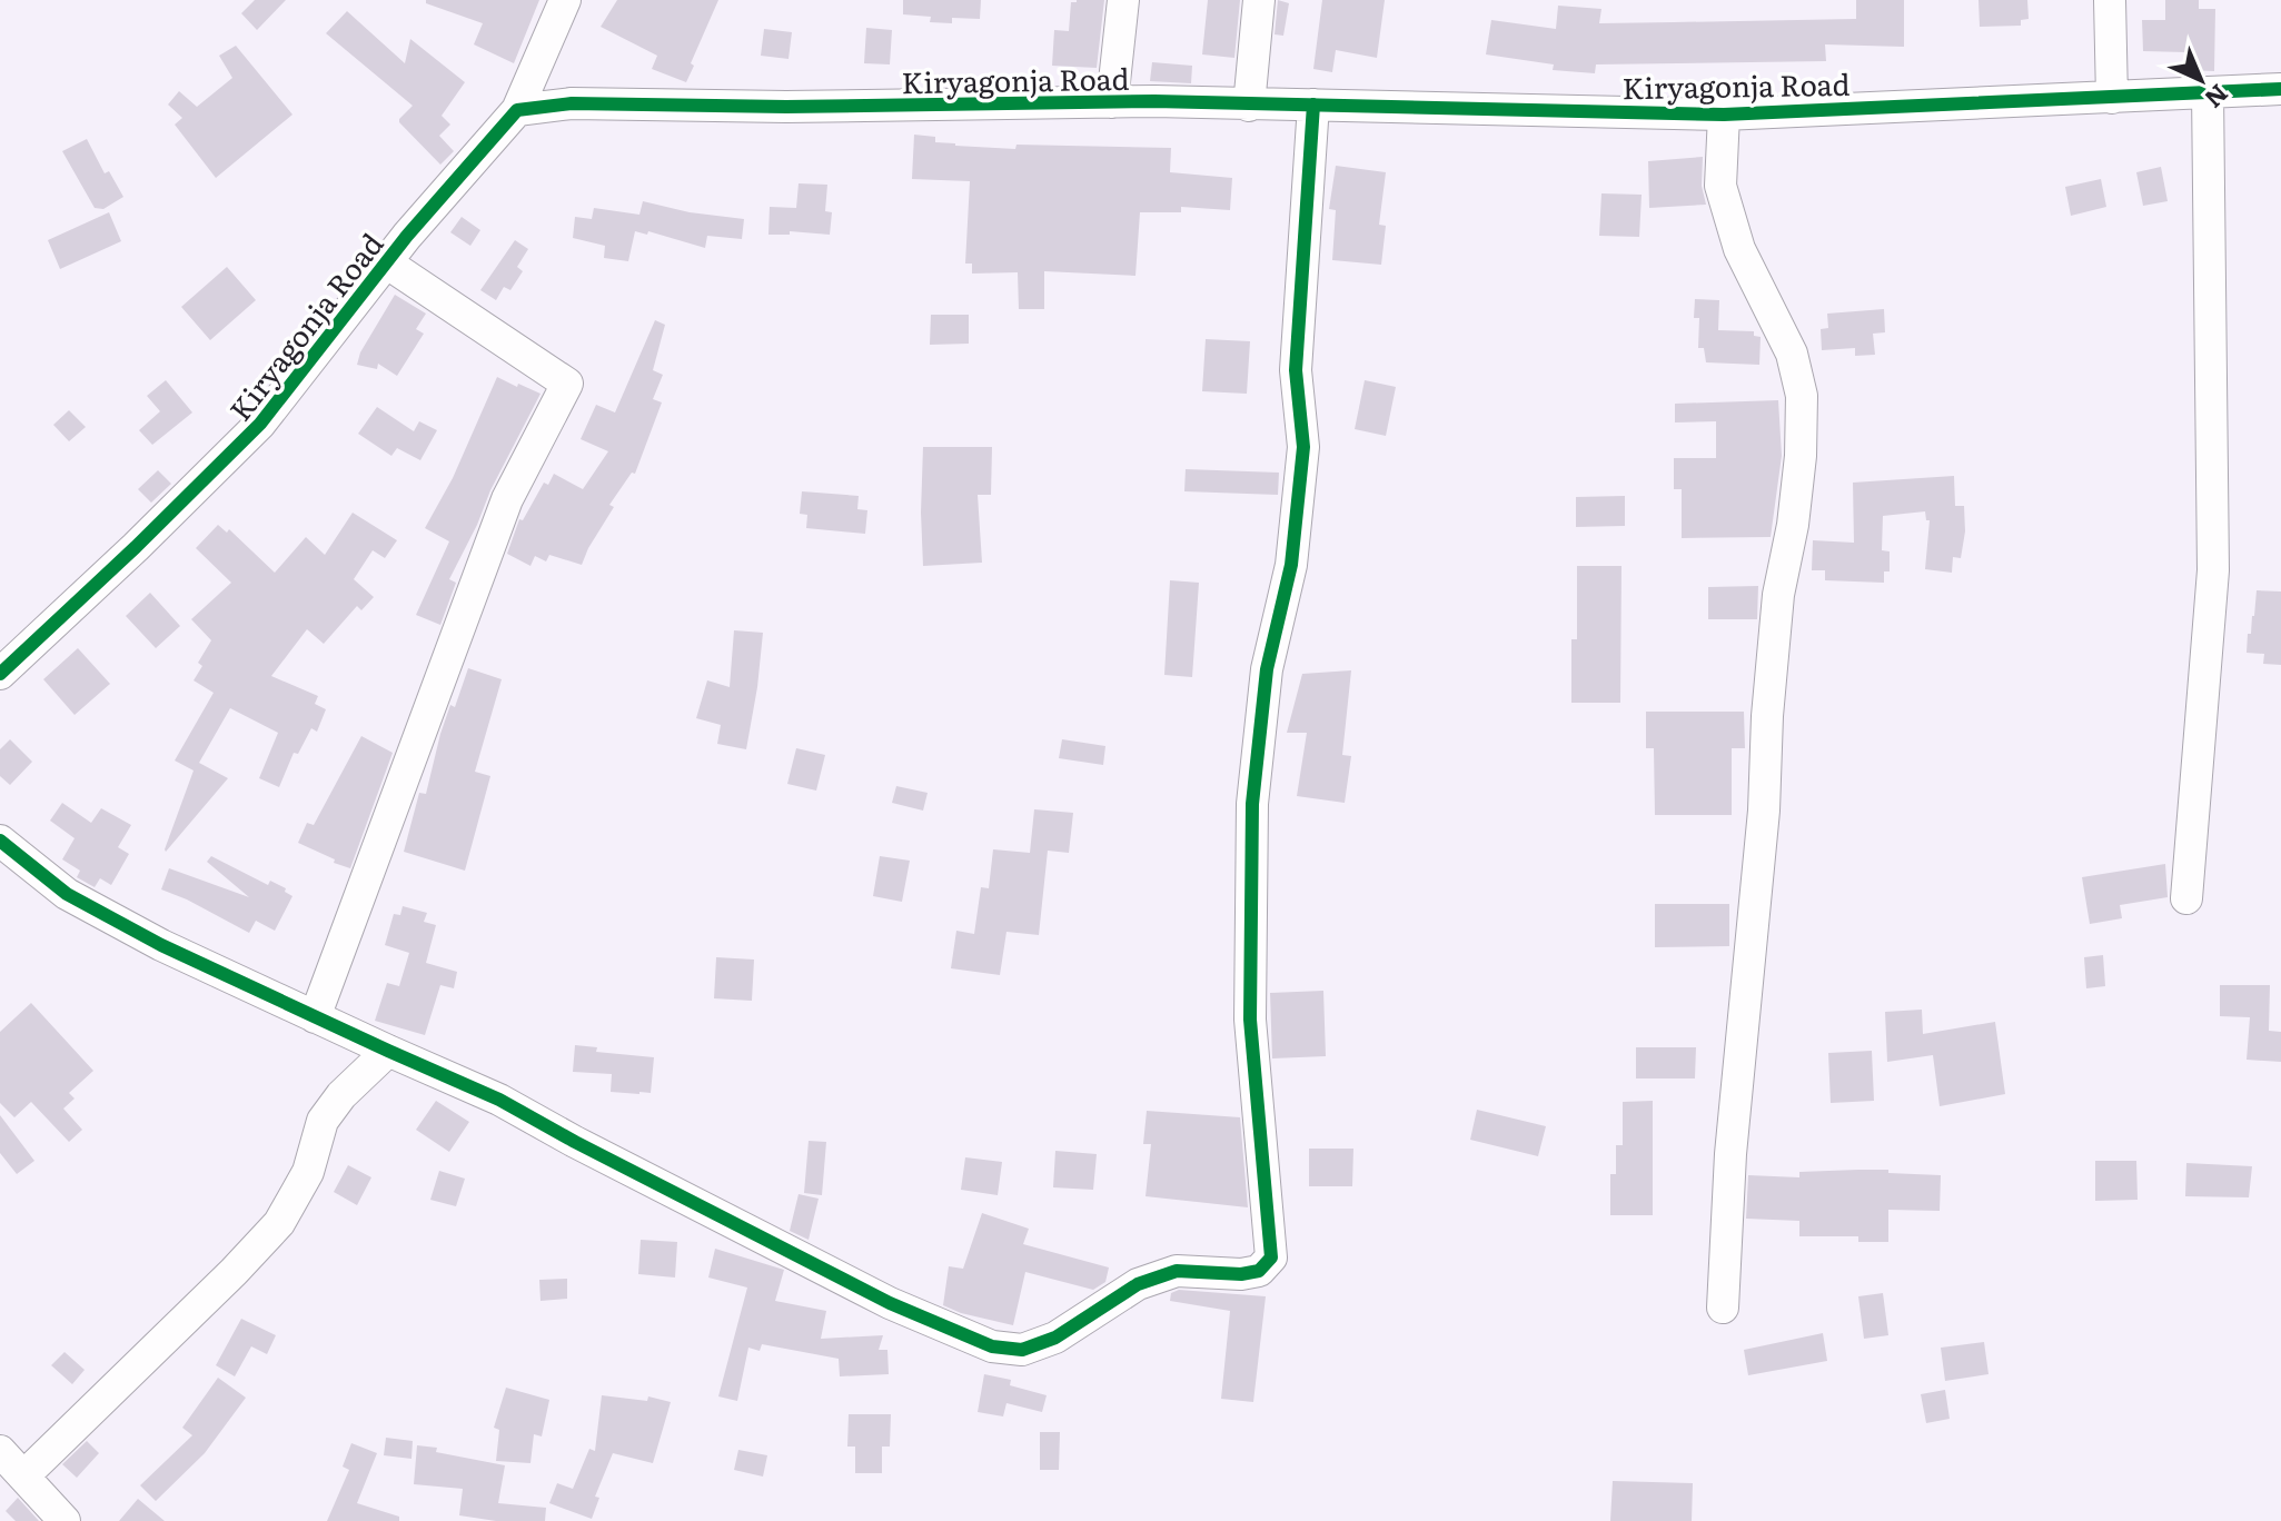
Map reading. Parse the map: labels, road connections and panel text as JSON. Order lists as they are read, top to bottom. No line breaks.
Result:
{"streets":{"street":["Kiryagonja Road"]},"north":"bottom right"}
